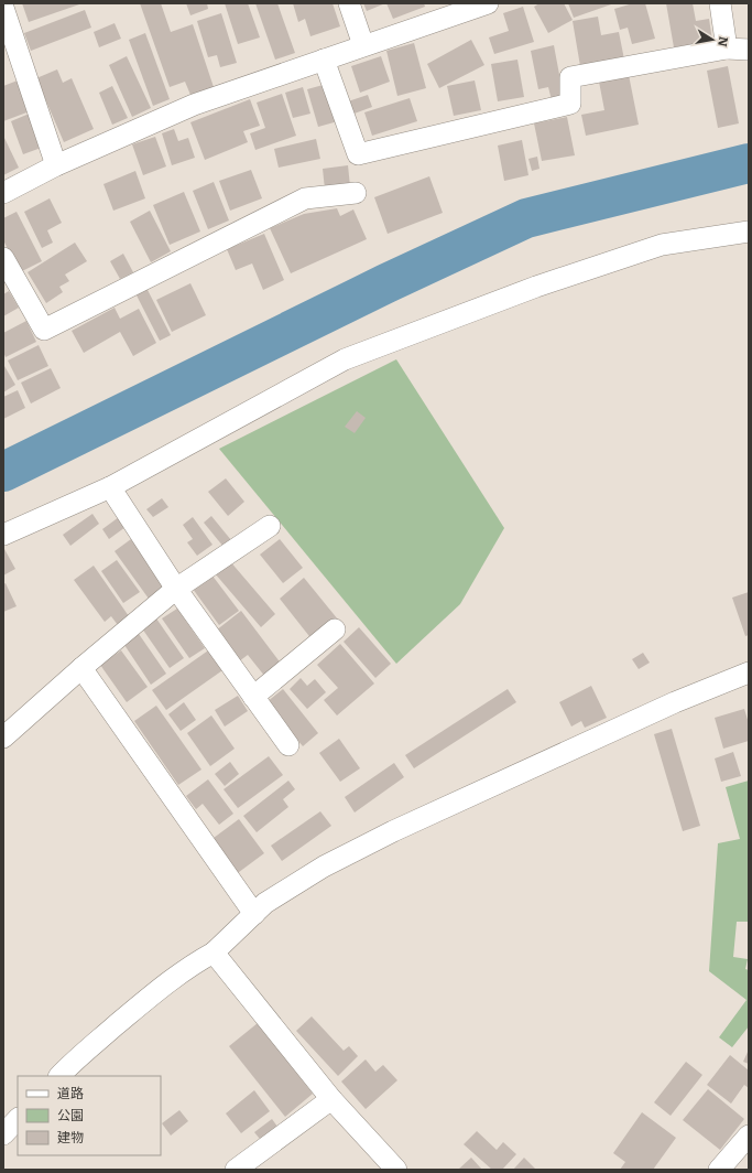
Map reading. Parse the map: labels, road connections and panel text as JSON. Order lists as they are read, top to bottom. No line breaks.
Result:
{"legend":["道路","公園","建物"],"north":"right"}
